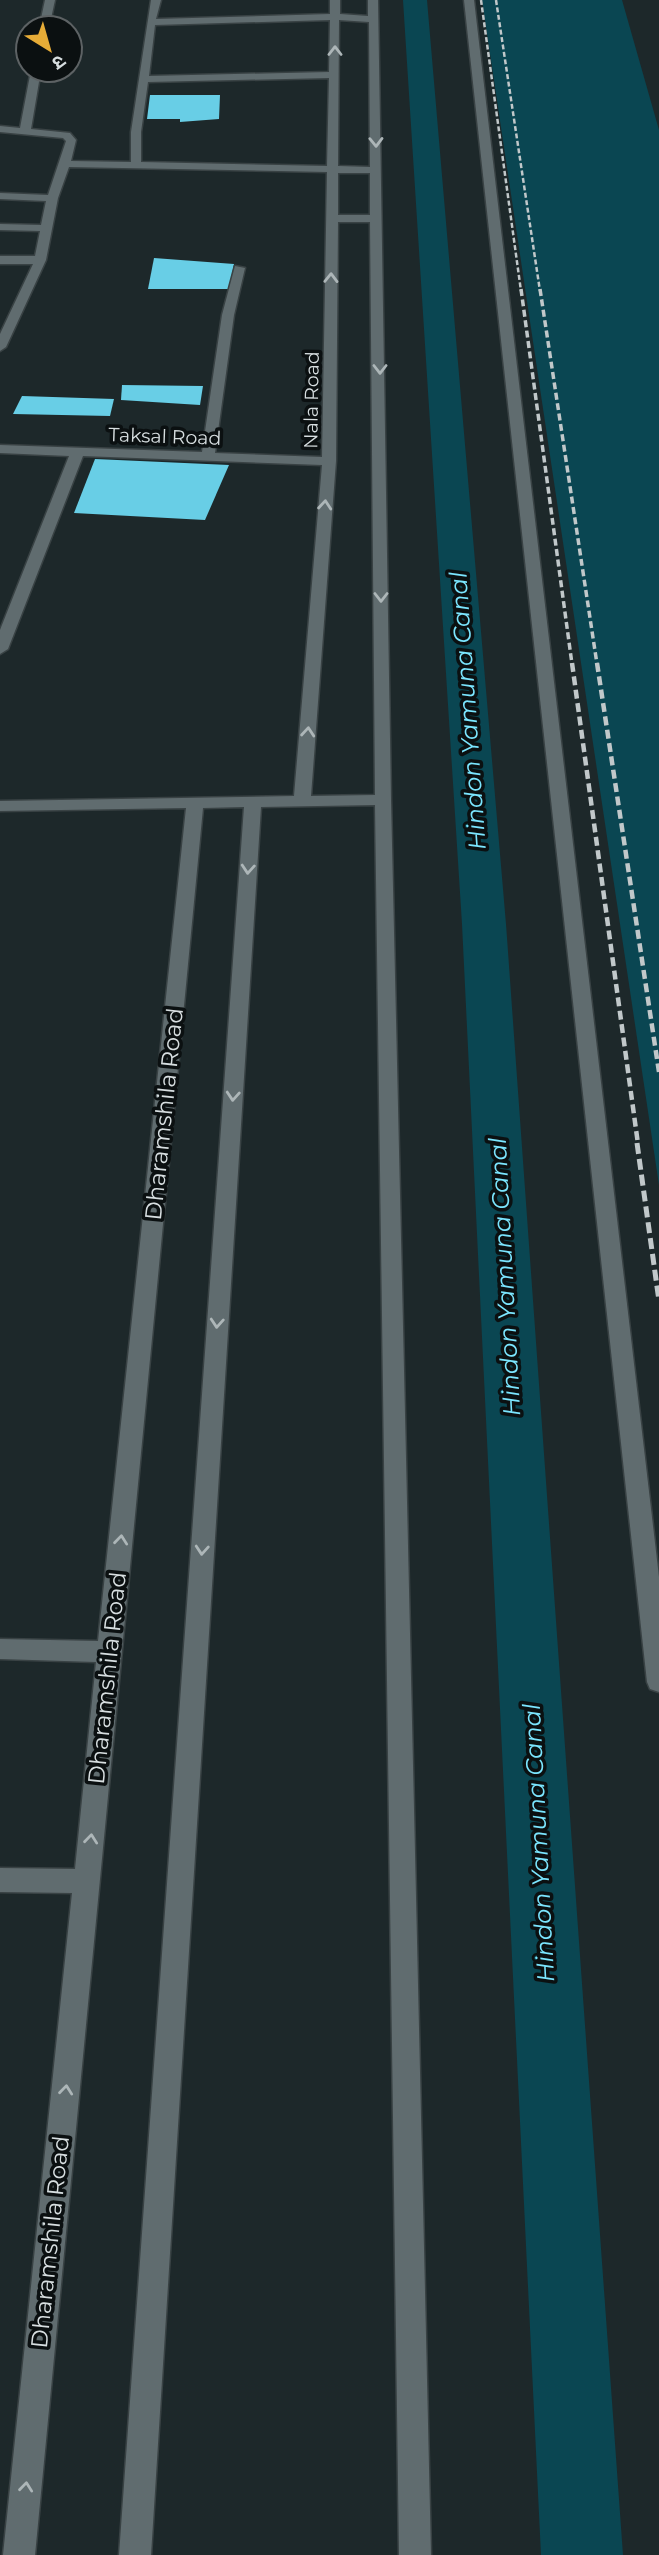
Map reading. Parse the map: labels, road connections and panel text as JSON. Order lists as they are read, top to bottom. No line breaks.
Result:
{"streets":{"street":["Nala Road","Taksal Road","Dharamshila Road"]},"crossings":[["Nala Road","Taksal Road"]],"water":["Hindon Yamuna Canal"],"north":"bottom right"}
